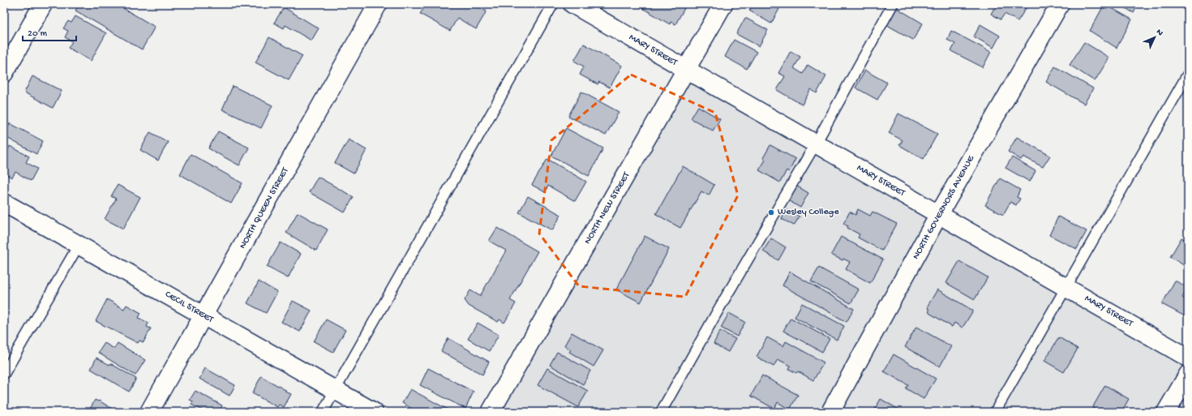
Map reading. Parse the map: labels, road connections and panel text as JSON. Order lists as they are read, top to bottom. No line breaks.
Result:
{"streets":{"street":["MARY STREET","NORTH GOVERNORS AVENUE","NORTH QUEEN STREET","NORTH NEW STREET","CECIL STREET"]},"crossings":[["MARY STREET","NORTH GOVERNORS AVENUE"],["MARY STREET","NORTH NEW STREET"],["NORTH QUEEN STREET","CECIL STREET"]],"places":["Wesley College"],"scale_bar":"20 m","north":"top right"}
